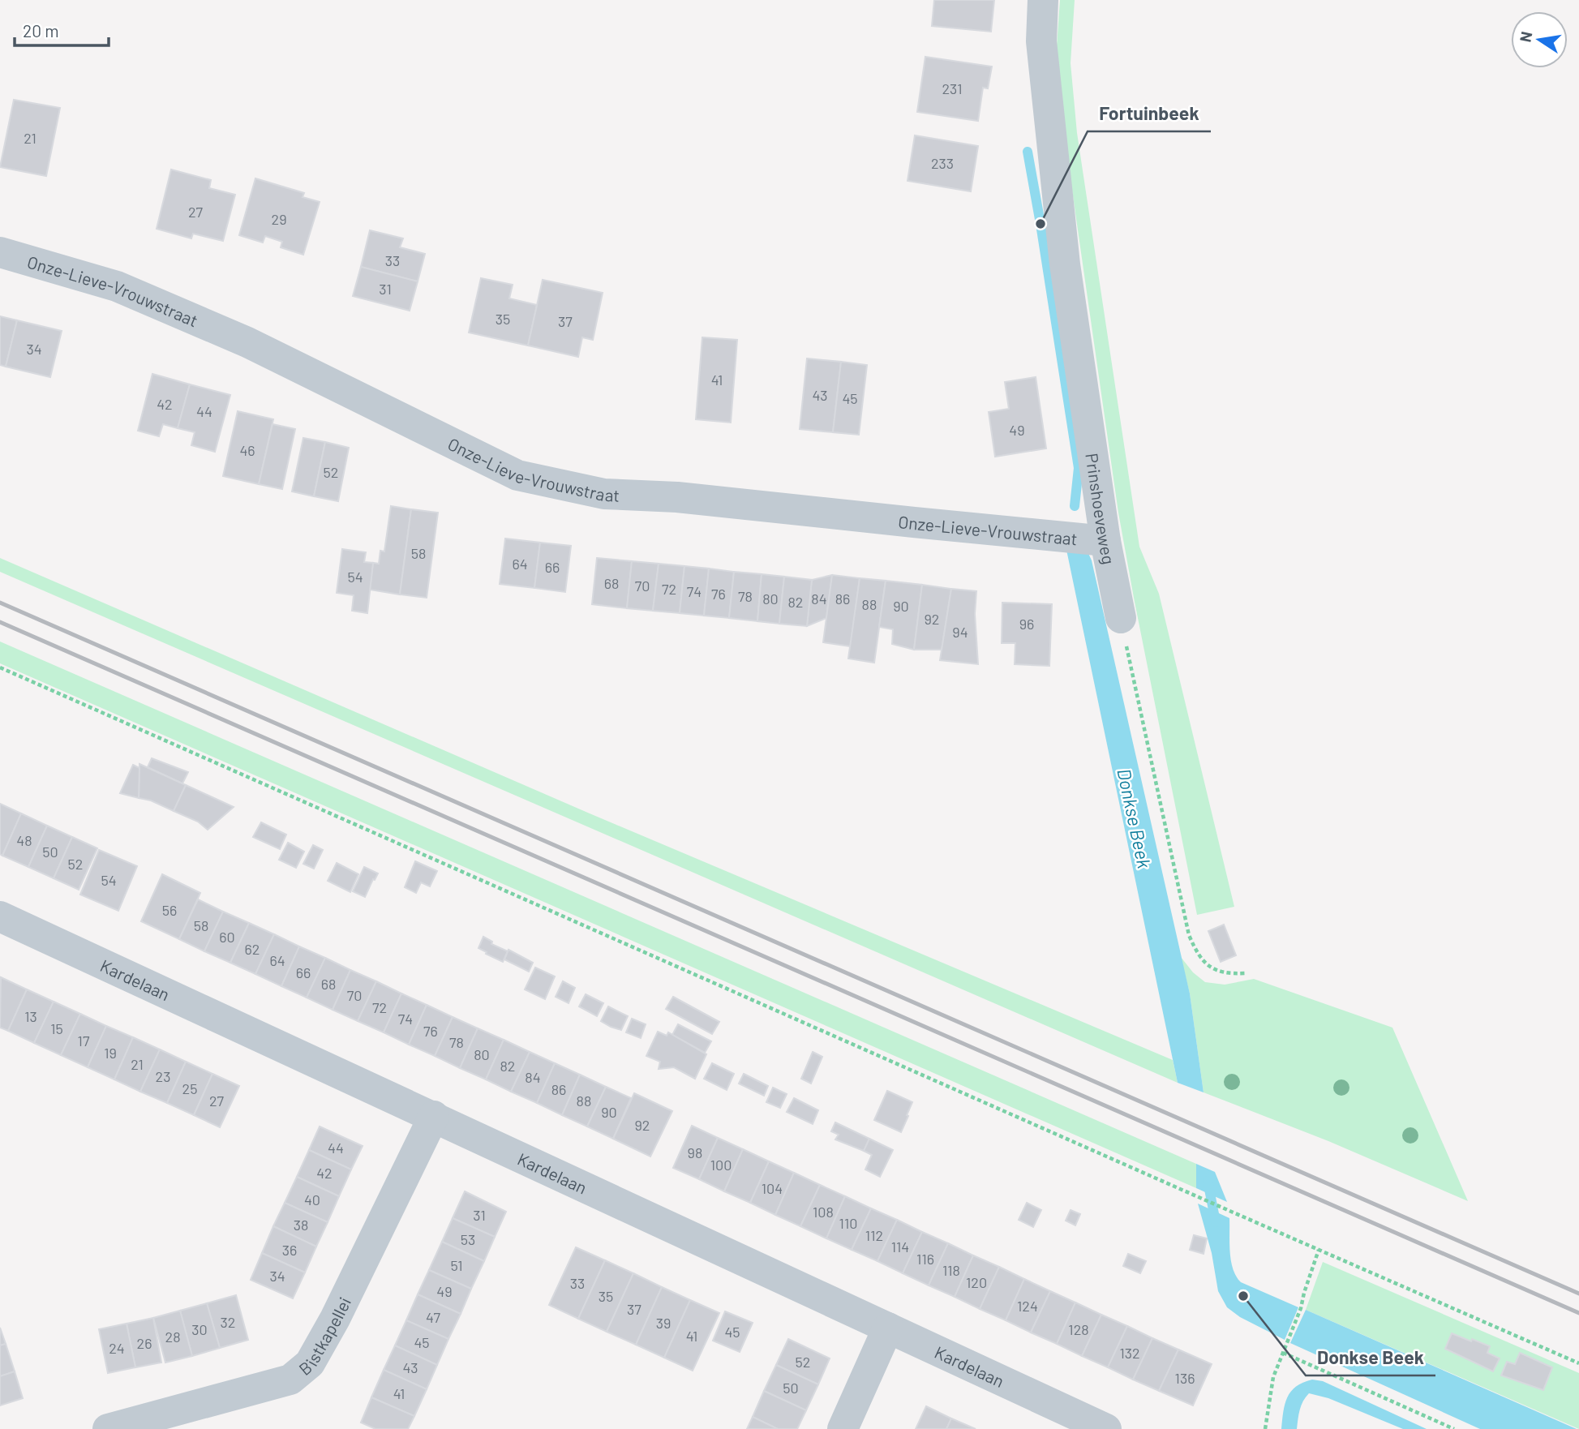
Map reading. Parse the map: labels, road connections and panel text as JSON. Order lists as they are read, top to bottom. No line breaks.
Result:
{"streets":{"street":["Onze-Lieve-Vrouwstraat","Prinshoeveweg","Kardelaan","Bistkapellei"]},"crossings":[["Onze-Lieve-Vrouwstraat","Prinshoeveweg"],["Kardelaan","Bistkapellei"]],"water":["Donkse Beek"],"places":["Fortuinbeek","Donkse Beek"],"house_numbers":["231","21","233","27","29","33","31","35","37","34","41","43","45","42","44","49","46","52","58","64","66","54","68","70","72","74","76","78","80","84","86","82","88","90","92","96","94","48","50","52","54","56","58","60","62","64","66","68","70","72","13","74","15","76","17","78","19","80","21","82","23","84","25","86","27","88","90","92","44","98","100","42","104","40","108","31","110","38","112","53","114","36","116","51","118","34","120","33","49","35","124","37","47","32","39","30","128","45","41","28","45","26","24","132","52","43","136","50","41"],"scale_bar":"20 m","north":"left"}
